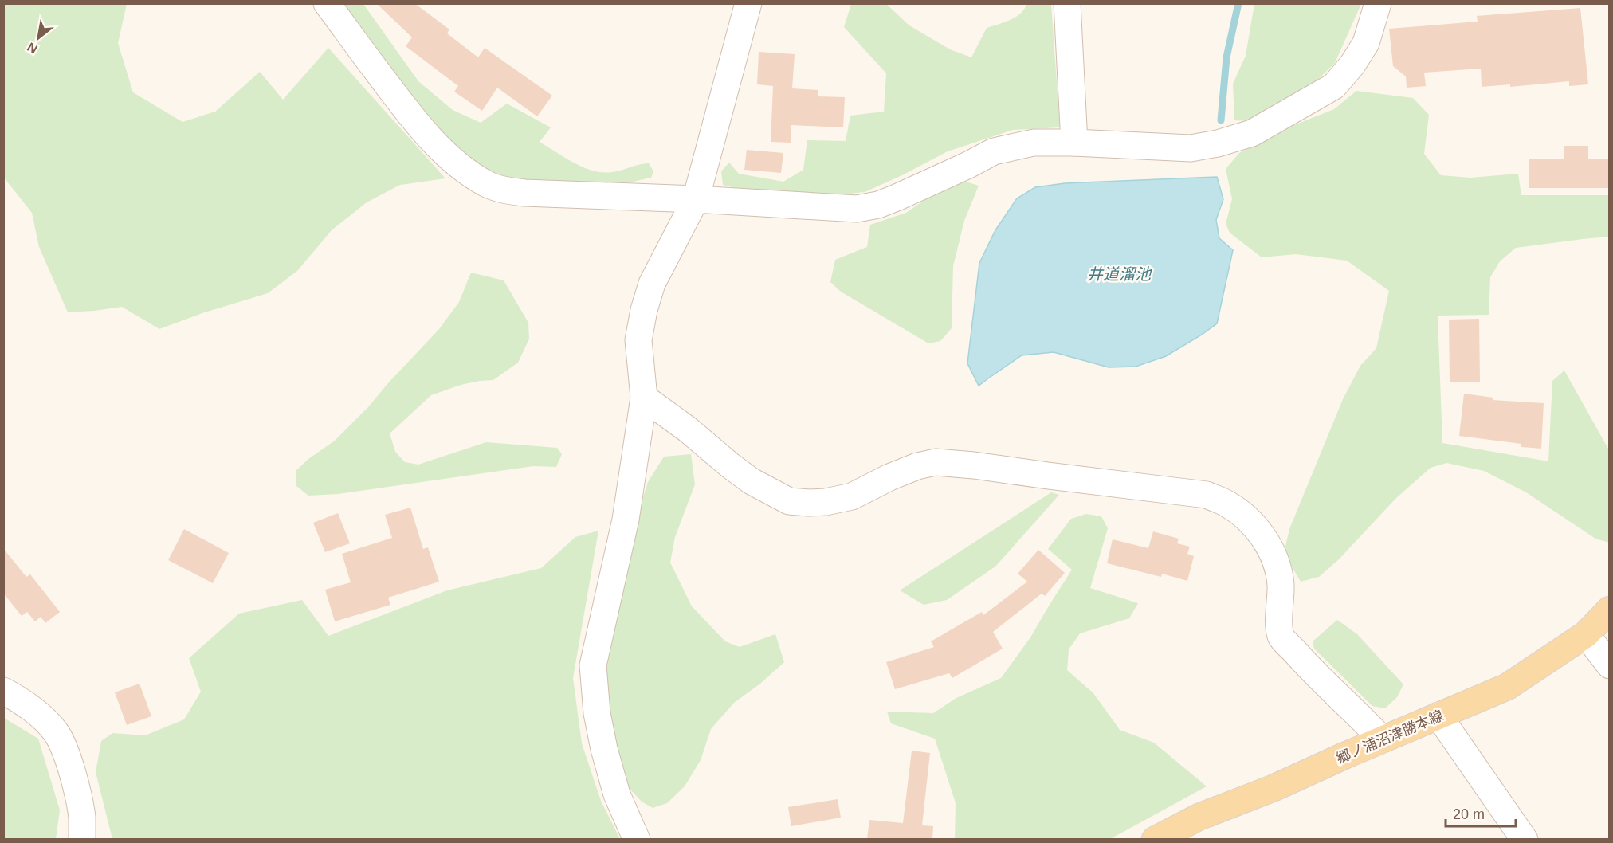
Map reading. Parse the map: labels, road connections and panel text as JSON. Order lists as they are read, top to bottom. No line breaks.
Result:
{"streets":{"main road":["郷ノ浦沼津勝本線"]},"water":["井道溜池"],"scale_bar":"20 m","north":"bottom left"}
